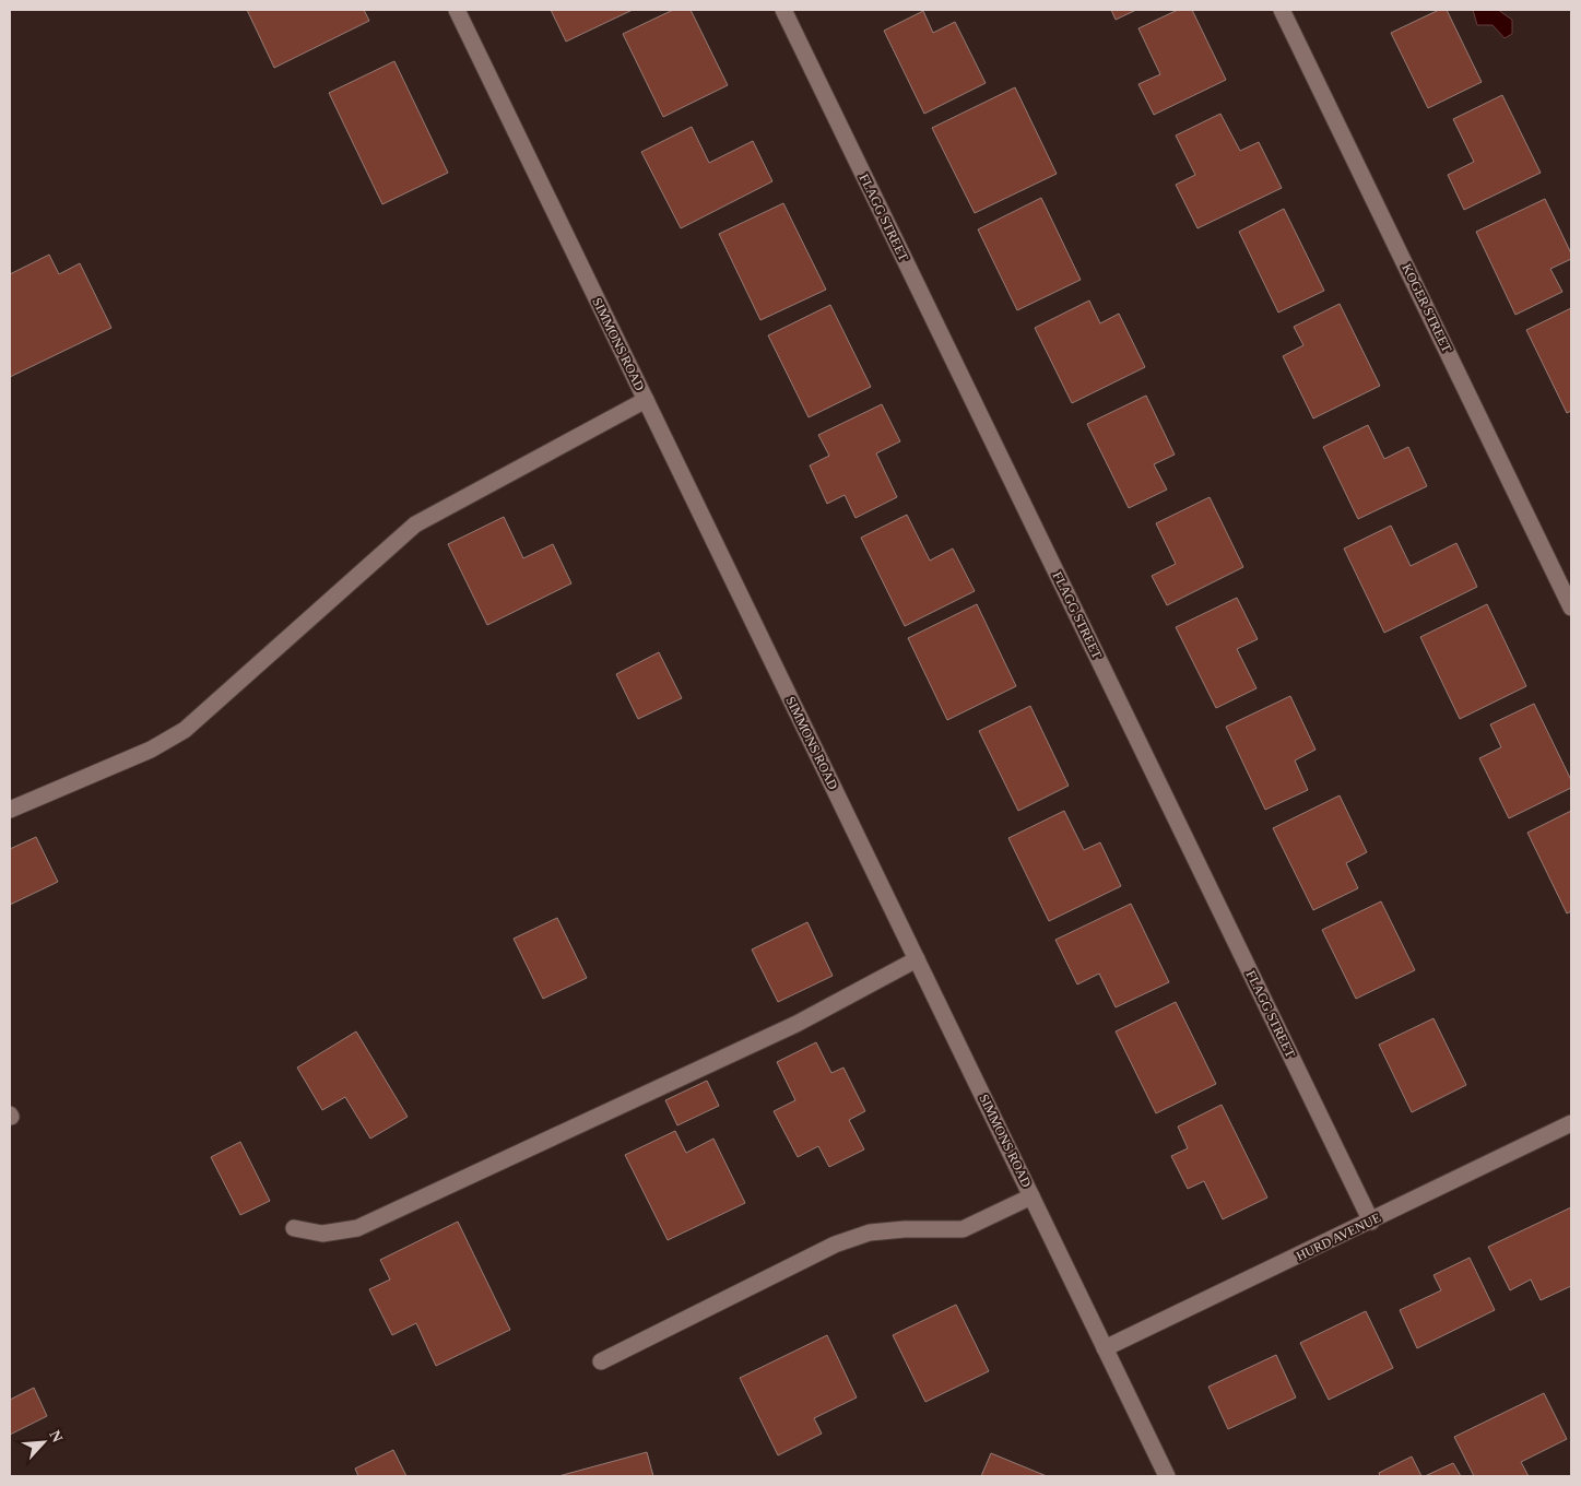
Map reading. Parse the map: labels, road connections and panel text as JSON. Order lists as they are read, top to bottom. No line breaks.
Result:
{"streets":{"street":["FLAGG STREET","KOGER STREET","SIMMONS ROAD","HURD AVENUE"]},"crossings":[["FLAGG STREET","HURD AVENUE"],["SIMMONS ROAD","HURD AVENUE"]],"north":"top right"}
